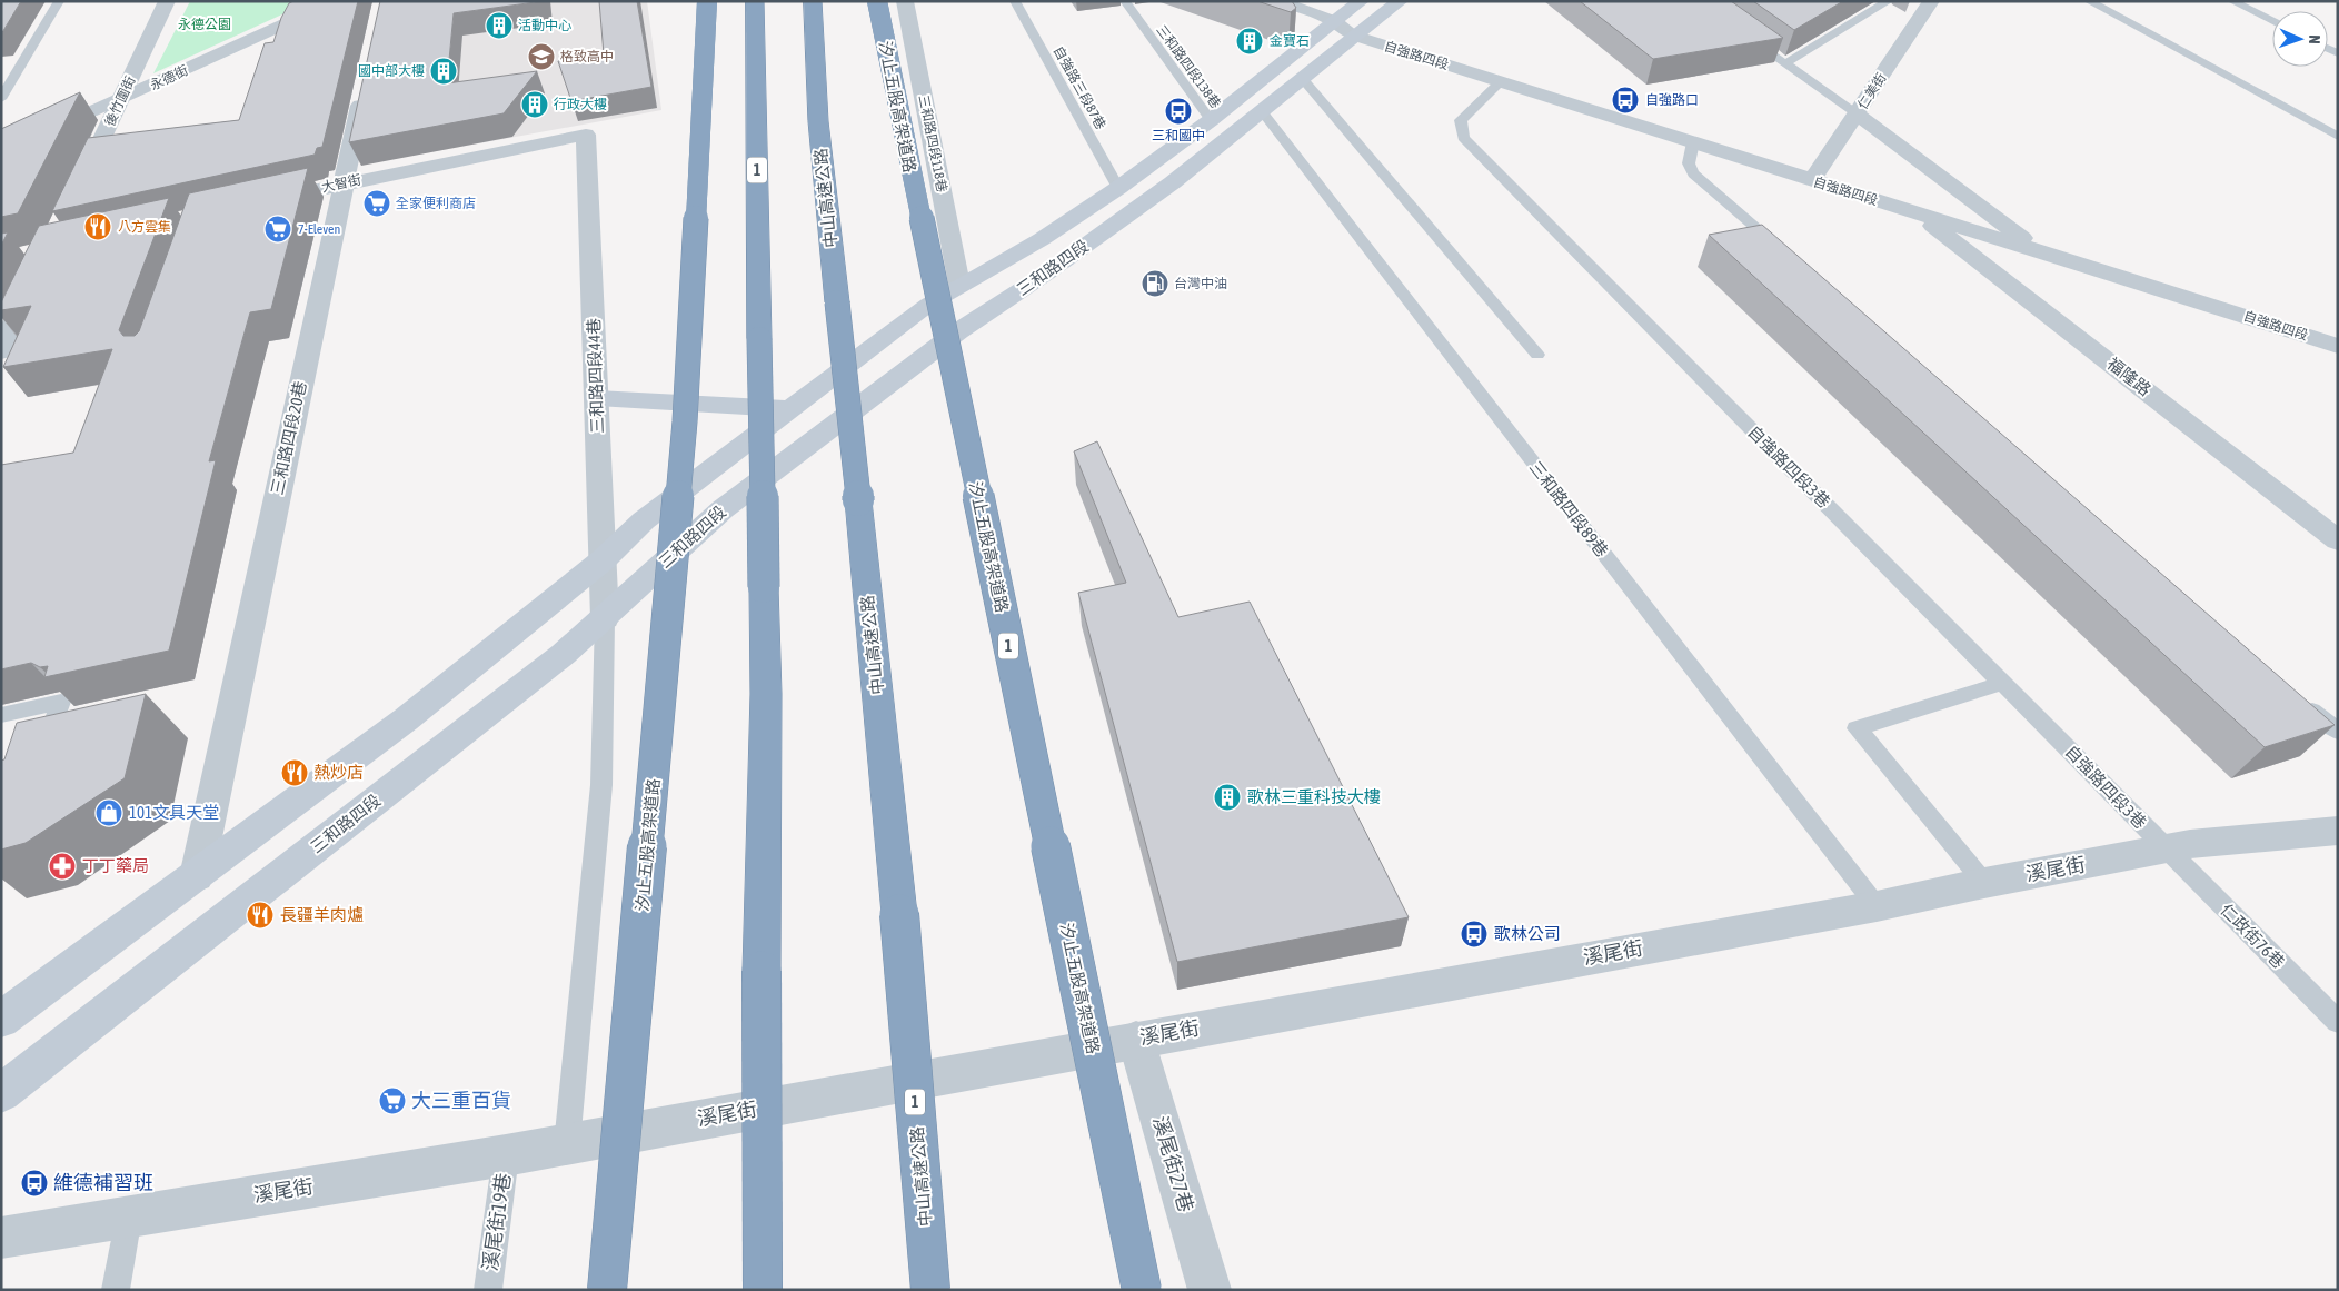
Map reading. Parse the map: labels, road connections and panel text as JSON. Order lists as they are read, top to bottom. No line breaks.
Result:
{"streets":{"highway":["汐止五股高架道路","1","中山高速公路"],"main road":["三和路四段"],"street":["自強路四段","永德街","仁美街","後竹圍街","三和路四段118巷","大智街","三和路四段44巷","福隆路","三和路四段20巷","溪尾街","溪尾街27巷"],"lane":["三和路四段138巷","自強路三段87巷","自強路四段3巷","三和路四段89巷","仁政街76巷","溪尾街19巷"]},"crossings":[["自強路四段","仁美街"],["自強路四段","三和路四段"],["自強路四段","福隆路"],["自強路四段","自強路四段3巷"],["三和路四段138巷","三和路四段"],["永德街","後竹圍街"],["自強路三段87巷","三和路四段"],["三和路四段118巷","三和路四段"],["大智街","三和路四段44巷"],["大智街","三和路四段20巷"],["三和路四段","三和路四段44巷"],["三和路四段","三和路四段20巷"],["三和路四段","三和路四段89巷"],["自強路四段3巷","溪尾街"],["自強路四段3巷","仁政街76巷"],["三和路四段89巷","溪尾街"],["溪尾街","仁政街76巷"],["溪尾街","溪尾街27巷"],["溪尾街","溪尾街19巷"]],"parks":["永德公園"],"places":{"building":["活動中心","金寶石","國中部大樓","行政大樓","歌林三重科技大樓"],"school or university":["格致高中"],"bus stop":["自強路口","三和國中","歌林公司","維德補習班"],"supermarket":["全家便利商店","7-Eleven","大三重百貨"],"restaurant":["八方雲集","熱炒店","長疆羊肉爐"],"fuel station":["台灣中油"],"shop":["101文具天堂"],"pharmacy":["丁丁藥局"]},"north":"right"}
